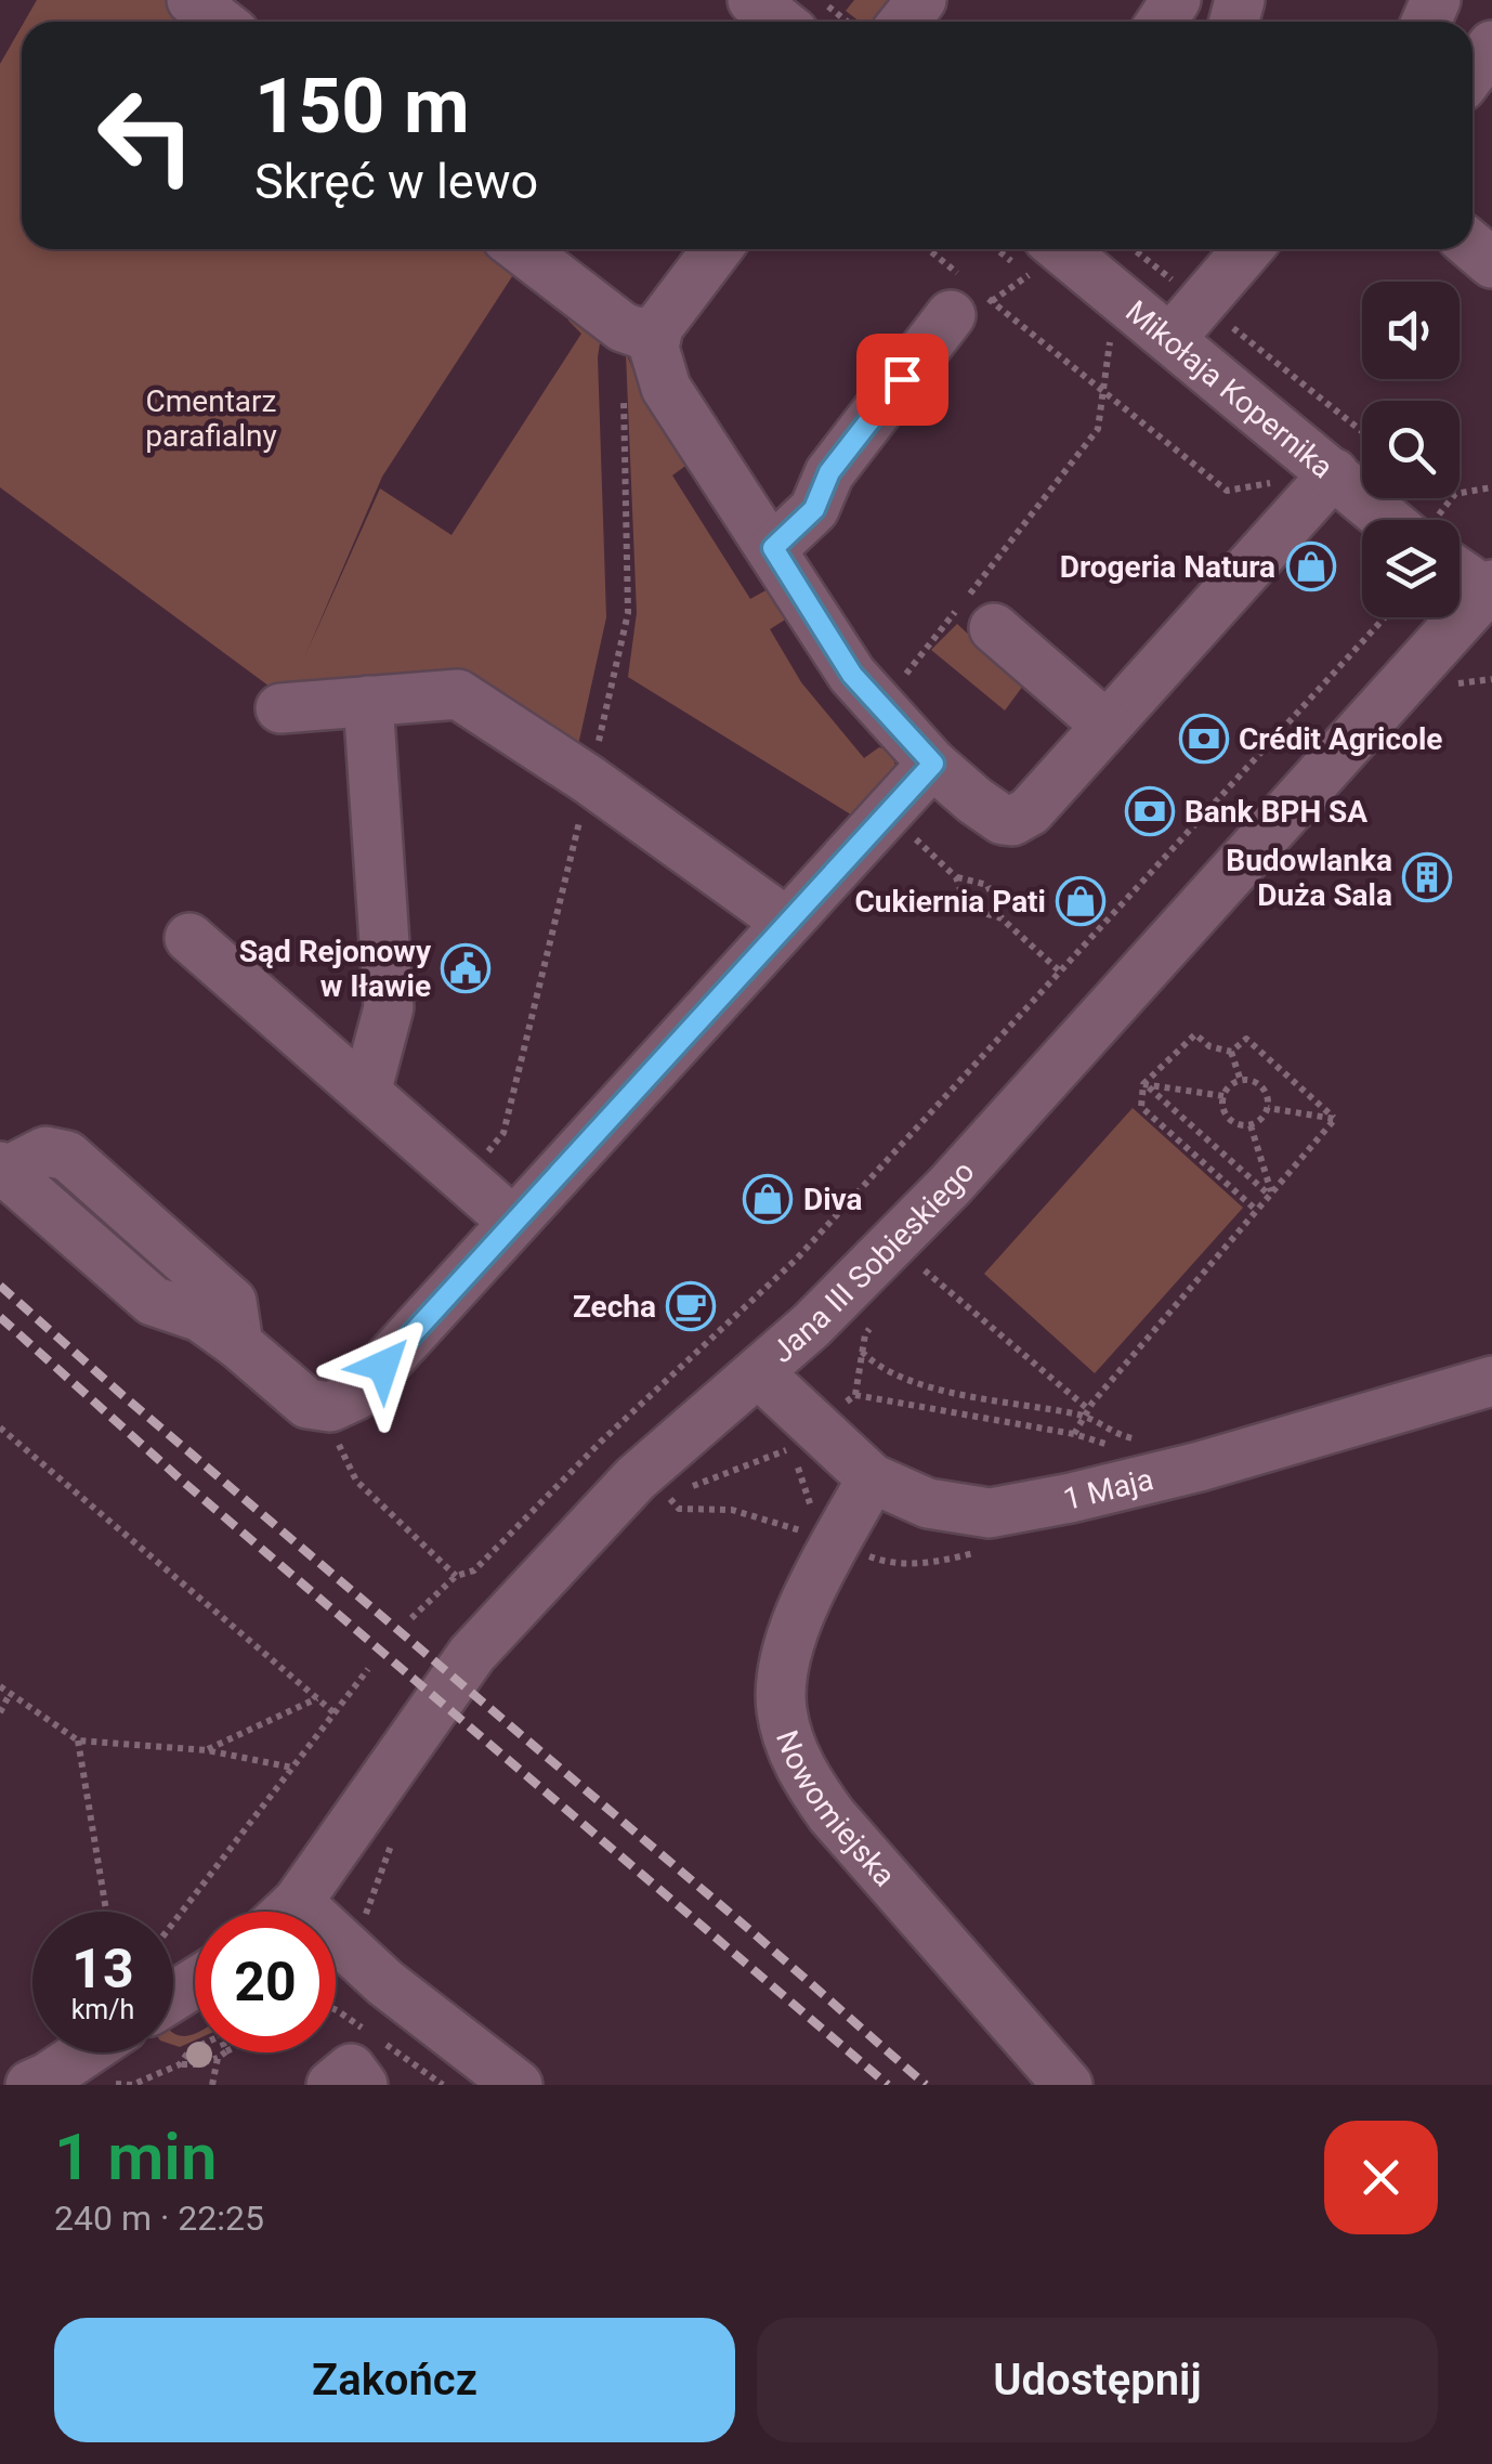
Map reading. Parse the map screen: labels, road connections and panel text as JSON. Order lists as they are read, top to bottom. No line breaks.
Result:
{"streets":{"street":["Mikołaja Kopernika","Jana III Sobieskiego","1 Maja","Nowomiejska"]},"crossings":[["Mikołaja Kopernika","Jana III Sobieskiego"],["Jana III Sobieskiego","1 Maja"],["1 Maja","Nowomiejska"]],"parks":["Cmentarz parafialny"],"places":{"shop":["Drogeria Natura","Cukiernia Pati","Diva"],"bank":["Crédit Agricole","Bank BPH SA"],"building":["Budowlanka Duża Sala"],"public building":["Sąd Rejonowy w Iławie"],"cafe":["Zecha"]},"page":{"turn":["150 m","Skręć w lewo"],"speed":"13 km/h","limit":"20","heading":["1 min","240 m · 22:25"],"buttons":["Zakończ","Udostępnij"]}}
